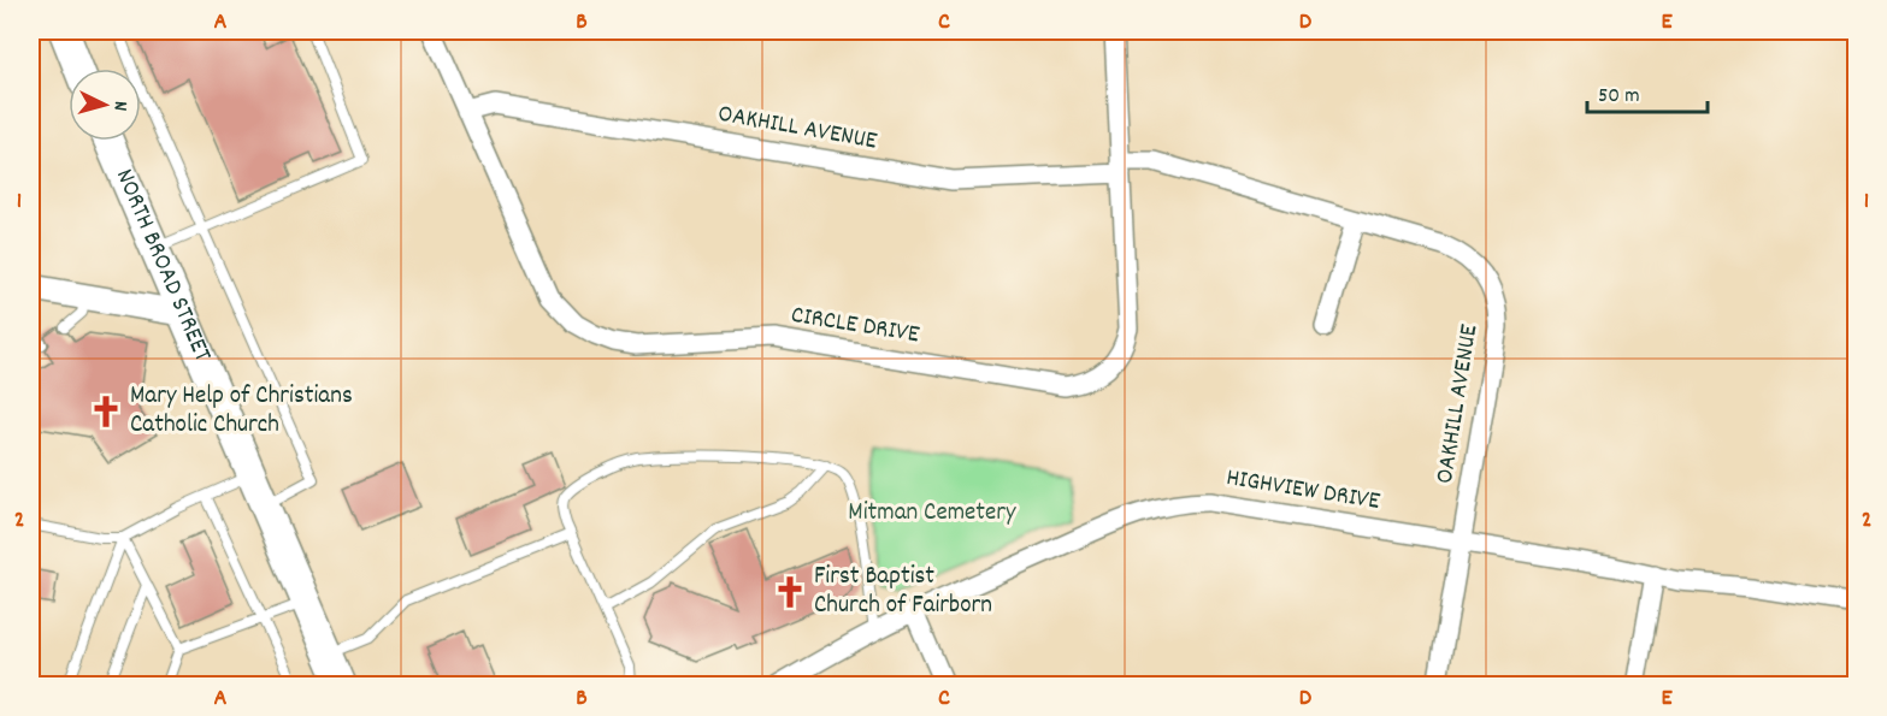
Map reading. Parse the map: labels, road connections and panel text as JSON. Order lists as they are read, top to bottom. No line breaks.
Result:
{"streets":{"main road":["NORTH BROAD STREET"],"street":["OAKHILL AVENUE","CIRCLE DRIVE","HIGHVIEW DRIVE"]},"crossings":[["OAKHILL AVENUE","CIRCLE DRIVE"],["OAKHILL AVENUE","HIGHVIEW DRIVE"]],"parks":["Mitman Cemetery"],"places":{"church":["Mary Help of Christians Catholic Church","First Baptist Church of Fairborn"]},"scale_bar":"50 m","north":"right","grid":{"columns":["A","B","C","D","E"],"rows":["1","2"]}}
